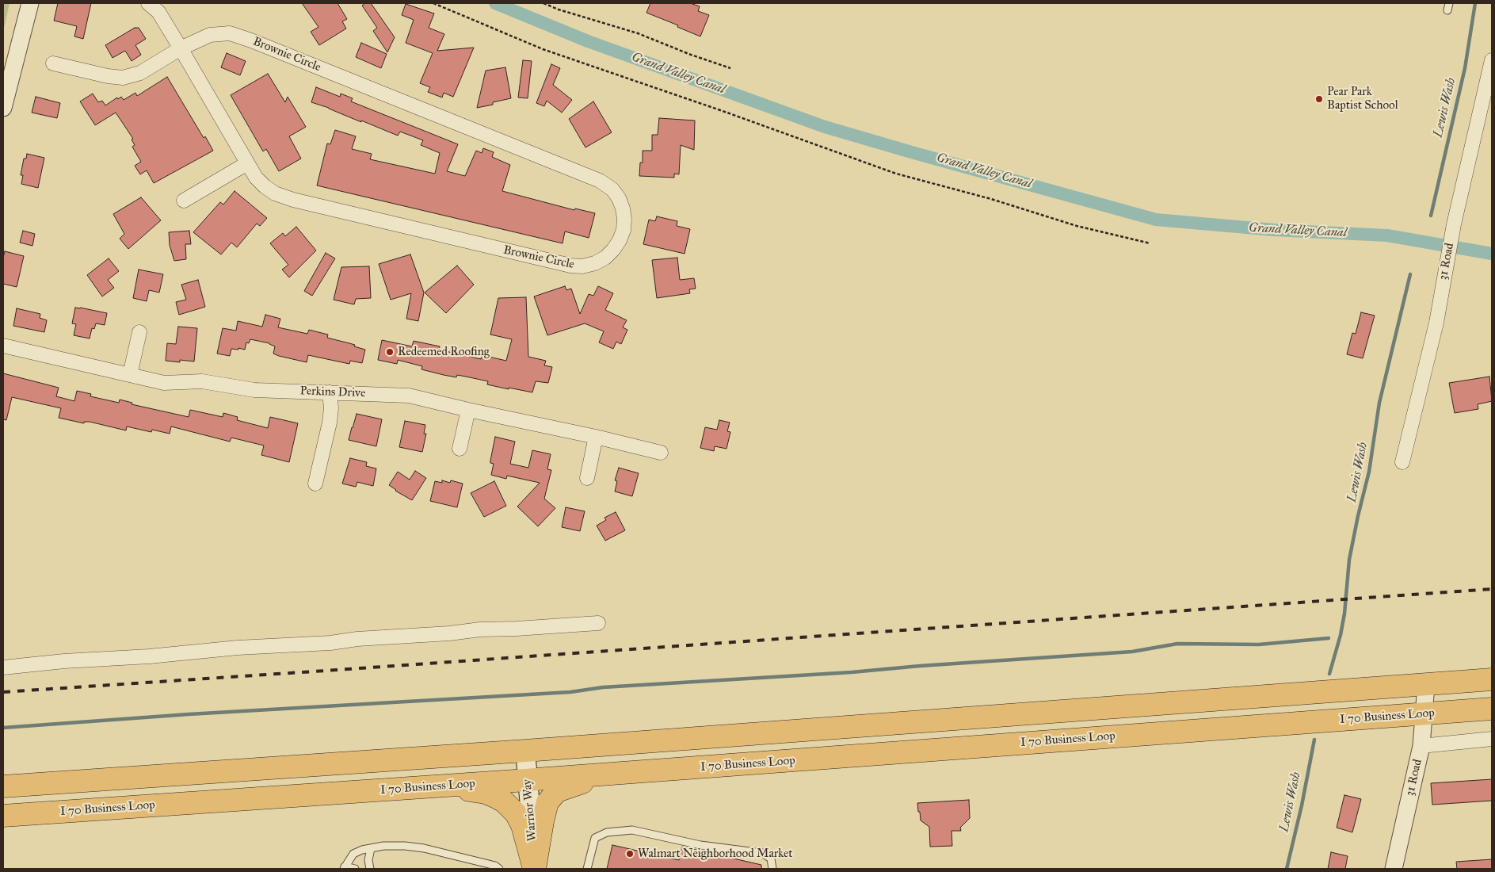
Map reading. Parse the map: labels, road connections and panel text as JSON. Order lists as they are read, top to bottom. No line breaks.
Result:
{"streets":{"main road":["I 70 Business Loop","Warrior Way"],"street":["Brownie Circle","31 Road","Perkins Drive"]},"crossings":[["31 Road","I 70 Business Loop"],["I 70 Business Loop","Warrior Way"]],"water":["Grand Valley Canal","Lewis Wash"],"places":["Pear Park Baptist School","Redeemed Roofing","Walmart Neighborhood Market"]}
